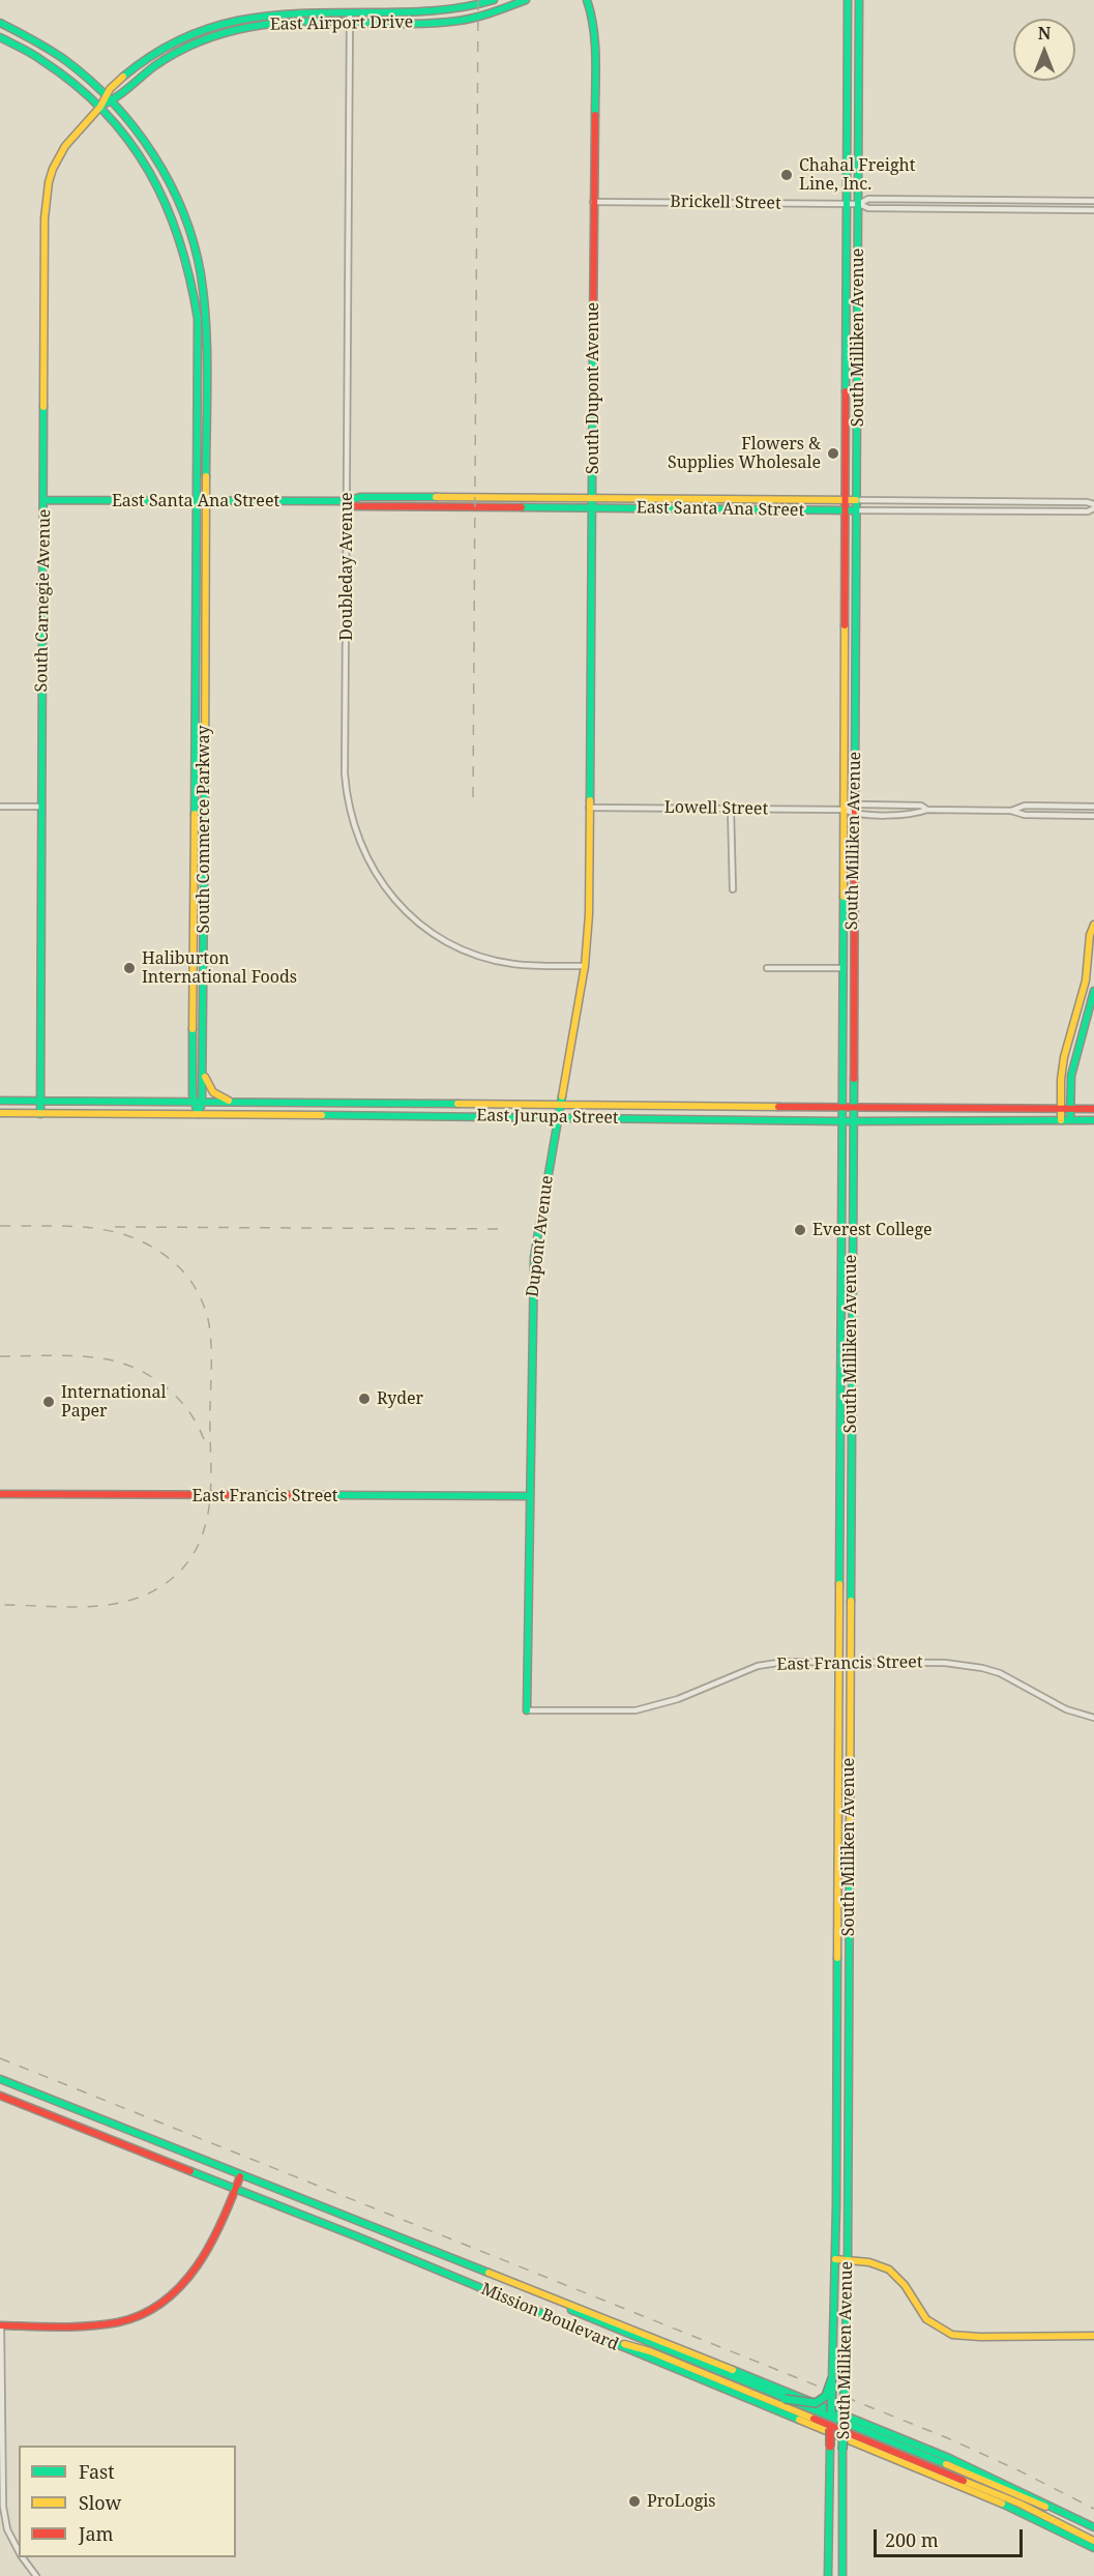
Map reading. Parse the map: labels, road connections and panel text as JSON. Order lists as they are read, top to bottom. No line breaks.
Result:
{"streets":{"main road":["East Airport Drive","South Milliken Avenue","South Dupont Avenue","East Santa Ana Street","South Carnegie Avenue","South Commerce Parkway","East Jurupa Street","Dupont Avenue","East Francis Street","Mission Boulevard"],"street":["Brickell Street","Doubleday Avenue","Lowell Street"]},"crossings":[["East Airport Drive","Doubleday Avenue"],["East Airport Drive","South Carnegie Avenue"],["East Airport Drive","South Commerce Parkway"],["Brickell Street","South Milliken Avenue"],["Brickell Street","South Dupont Avenue"],["South Milliken Avenue","East Santa Ana Street"],["South Milliken Avenue","Lowell Street"],["South Milliken Avenue","East Jurupa Street"],["South Milliken Avenue","East Francis Street"],["South Dupont Avenue","East Santa Ana Street"],["South Dupont Avenue","Dupont Avenue"],["East Santa Ana Street","Doubleday Avenue"],["East Santa Ana Street","South Carnegie Avenue"],["East Santa Ana Street","South Commerce Parkway"],["Doubleday Avenue","Dupont Avenue"],["South Carnegie Avenue","South Commerce Parkway"],["South Carnegie Avenue","East Jurupa Street"],["Lowell Street","Dupont Avenue"],["South Commerce Parkway","East Jurupa Street"],["East Jurupa Street","Dupont Avenue"],["Dupont Avenue","East Francis Street"]],"places":["Chahal Freight Line, Inc.","Flowers & Supplies Wholesale","Haliburton International Foods","Everest College","Ryder","International Paper","ProLogis"],"legend":["Fast","Slow","Jam"],"scale_bar":"200 m","north":"top"}
